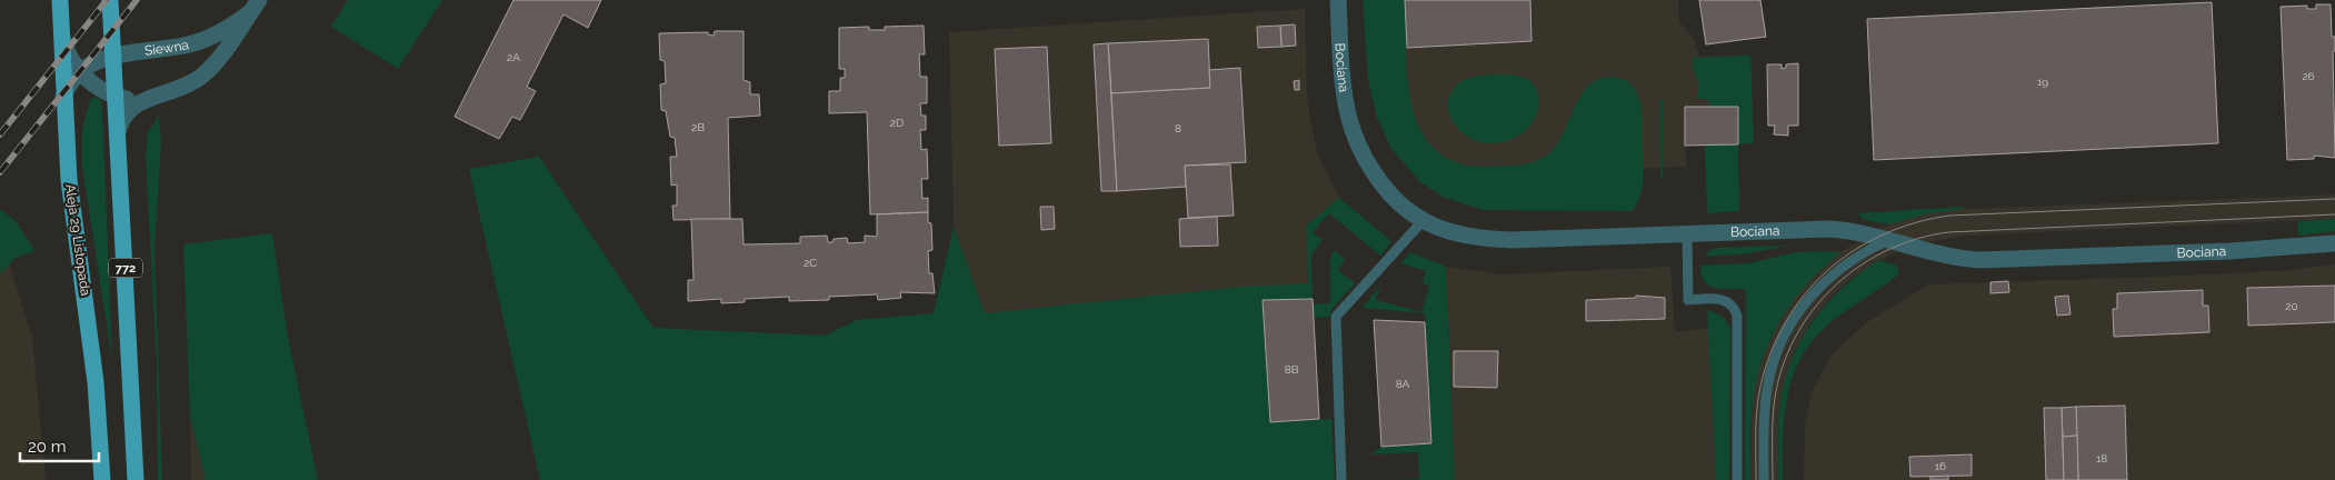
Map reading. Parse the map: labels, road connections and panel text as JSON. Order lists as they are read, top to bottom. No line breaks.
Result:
{"streets":{"main road":["Aleja 29 Listopada","772"],"street":["Siewna","Bociana"]},"crossings":[["Siewna","Aleja 29 Listopada"],["Siewna","772"]],"house_numbers":["2A","26","19","2D","2B","8","2C","20","8B","8A","18","16"],"scale_bar":"20 m"}
